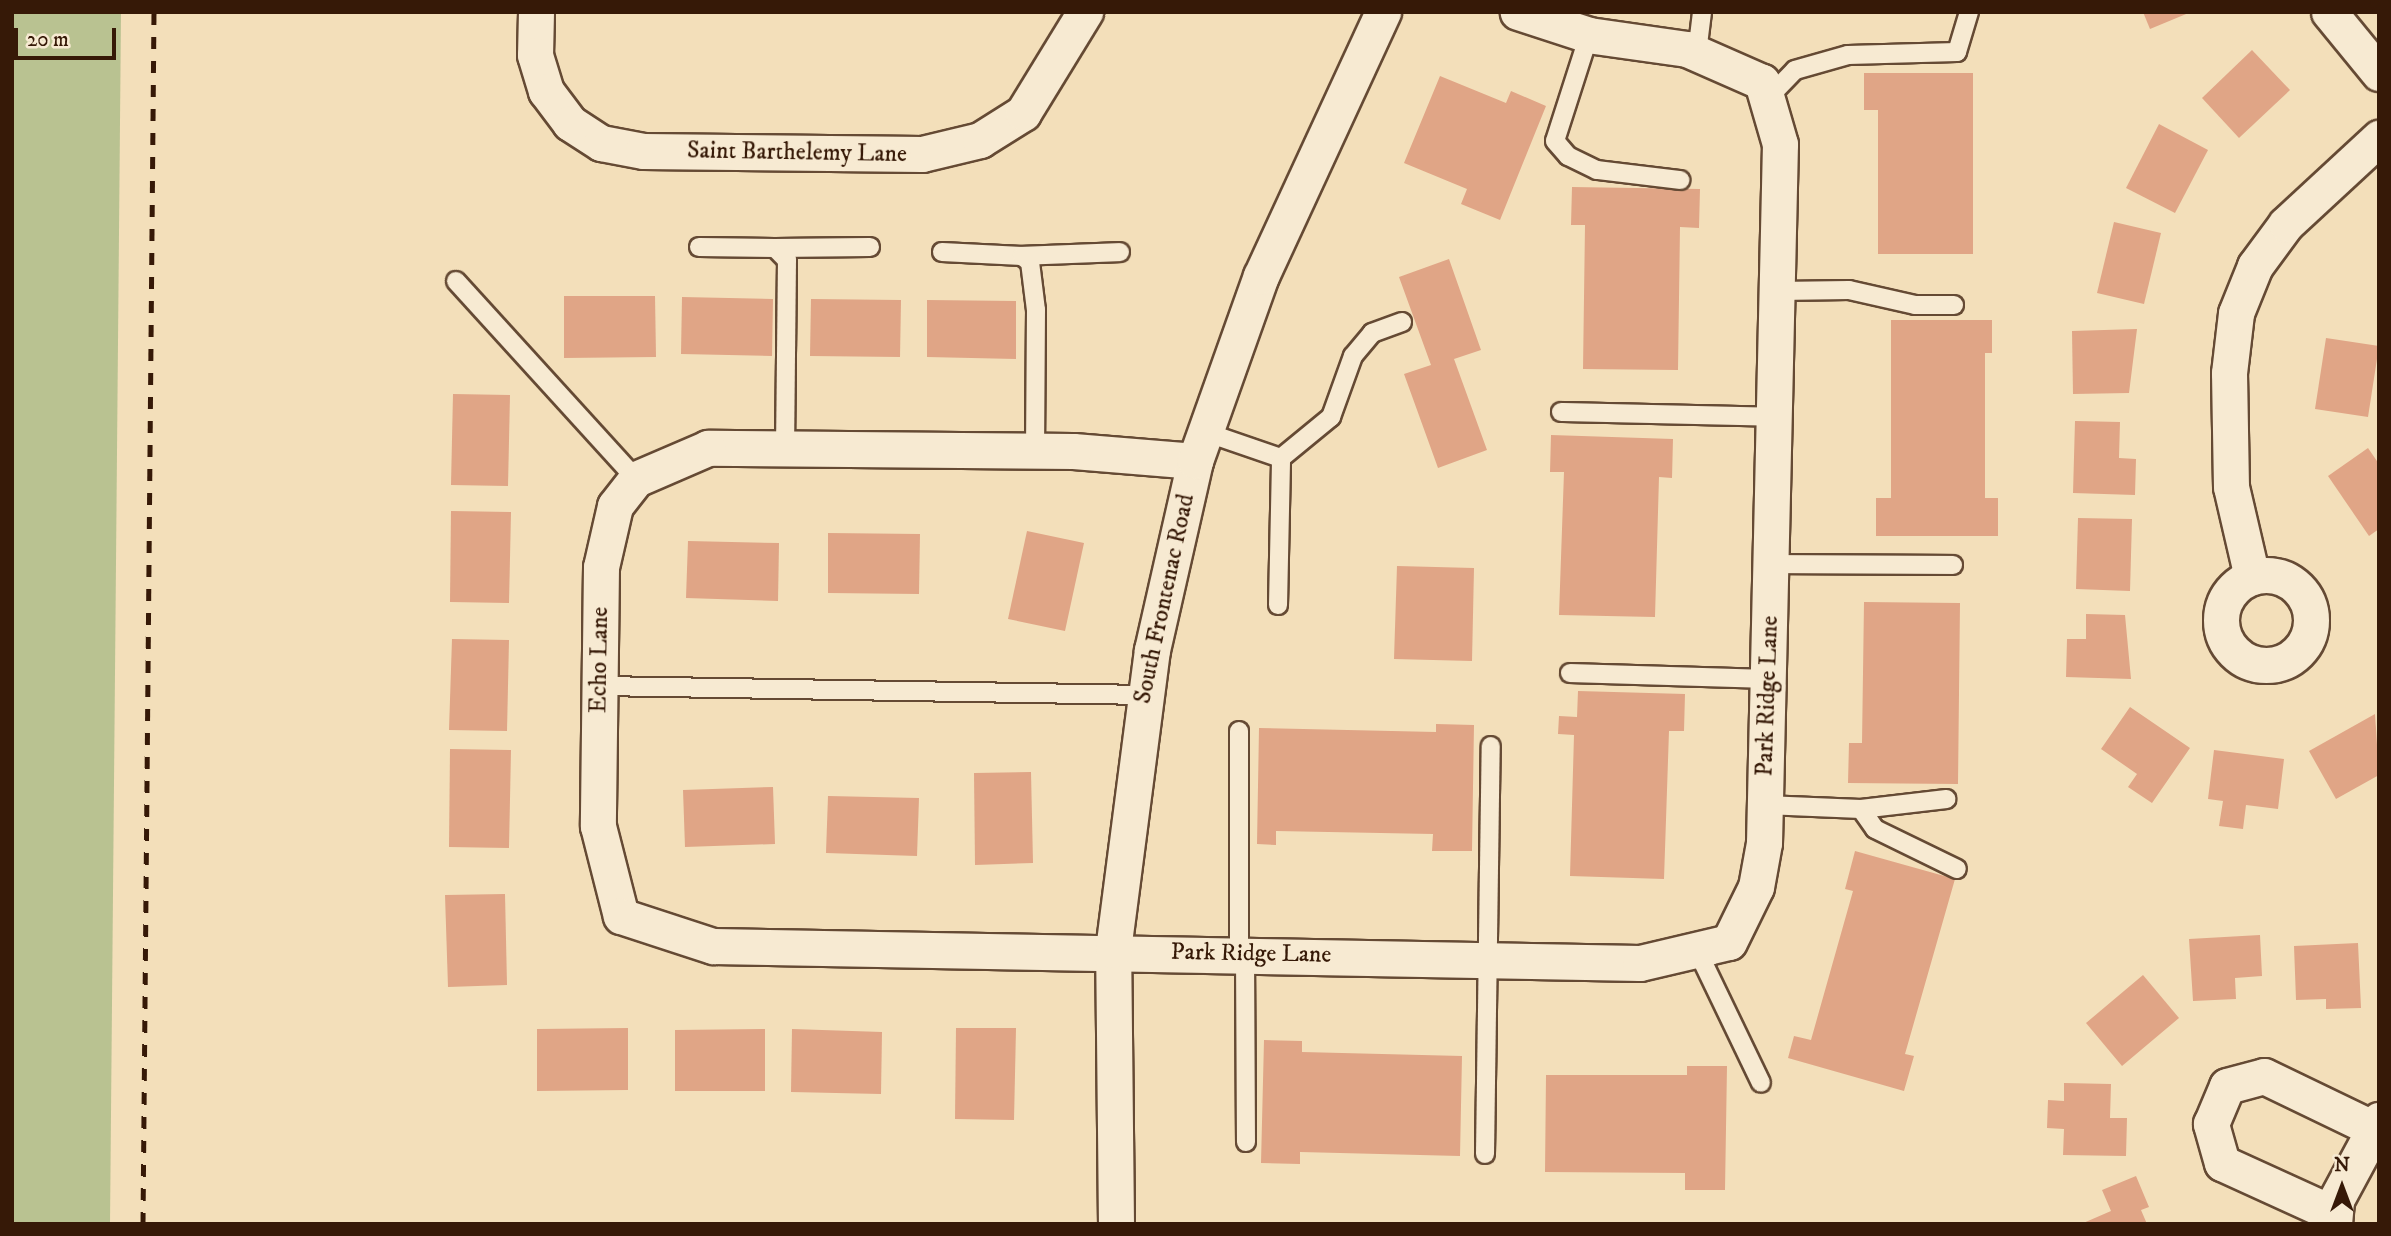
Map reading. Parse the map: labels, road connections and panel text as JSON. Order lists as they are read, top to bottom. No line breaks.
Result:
{"streets":{"street":["Saint Barthelemy Lane","South Frontenac Road","Echo Lane","Park Ridge Lane"]},"crossings":[["South Frontenac Road","Echo Lane"],["South Frontenac Road","Park Ridge Lane"],["Echo Lane","Park Ridge Lane"]],"scale_bar":"20 m","north":"top"}
